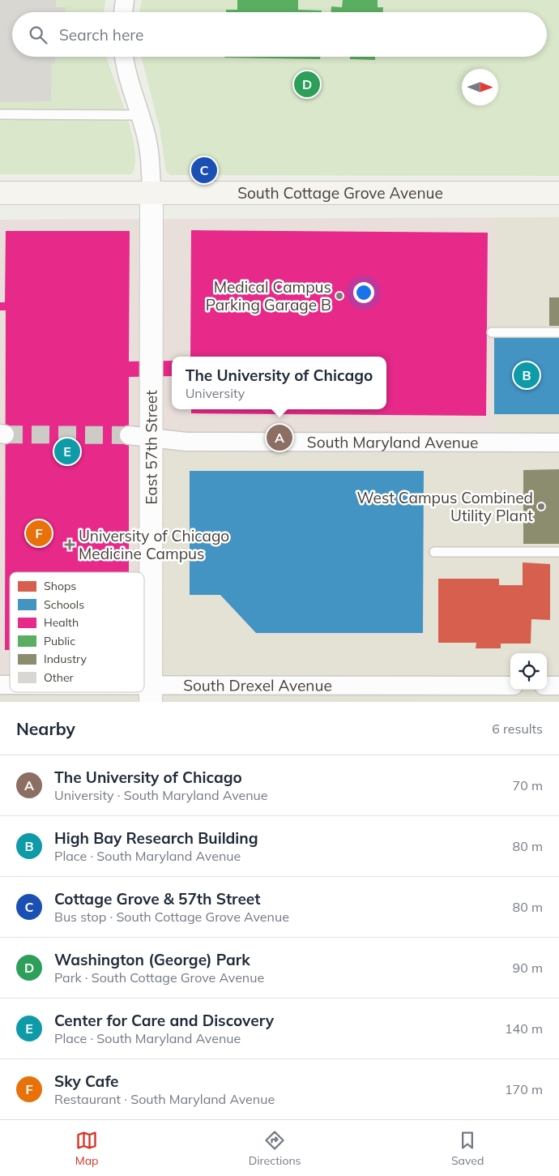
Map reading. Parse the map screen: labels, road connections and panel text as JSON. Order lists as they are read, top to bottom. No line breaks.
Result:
{"streets":{"main road":["South Cottage Grove Avenue"],"street":["South Maryland Avenue","East 57th Street","South Drexel Avenue"]},"crossings":[["South Cottage Grove Avenue","East 57th Street"],["South Maryland Avenue","East 57th Street"],["East 57th Street","South Drexel Avenue"]],"places":{"other":["Medical Campus Parking Garage B","West Campus Combined Utility Plant"],"health":["University of Chicago Medicine Campus"]},"legend":["Shops","Schools","Health","Public","Industry","Other"],"north":"right","page":{"search":"Search here","pins":["D","C","B","A","E","F"],"popup":["The University of Chicago","University"],"heading":["Nearby","6 results"],"list":[{"mark":"A","name":"The University of Chicago","note":"University · South Maryland Avenue","value":"70 m"},{"mark":"B","name":"High Bay Research Building","note":"Place · South Maryland Avenue","value":"80 m"},{"mark":"C","name":"Cottage Grove & 57th Street","note":"Bus stop · South Cottage Grove Avenue","value":"80 m"},{"mark":"D","name":"Washington (George) Park","note":"Park · South Cottage Grove Avenue","value":"90 m"},{"mark":"E","name":"Center for Care and Discovery","note":"Place · South Maryland Avenue","value":"140 m"},{"mark":"F","name":"Sky Cafe","note":"Restaurant · South Maryland Avenue","value":"170 m"}],"nav":["Map","Directions","Saved"]}}
